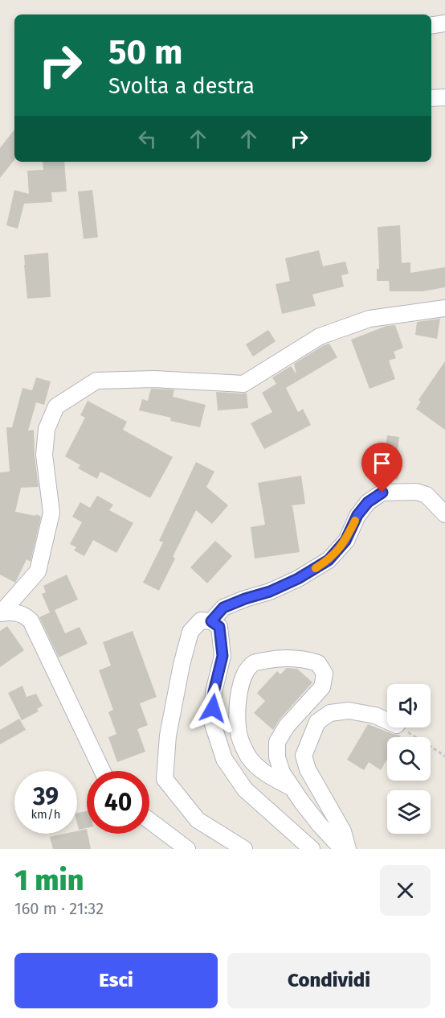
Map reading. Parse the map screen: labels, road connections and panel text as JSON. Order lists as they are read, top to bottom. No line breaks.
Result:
{"page":{"turn":["50 m","Svolta a destra"],"speed":"39 km/h","limit":"40","heading":["1 min","160 m · 21:32"],"buttons":["Esci","Condividi"]}}
